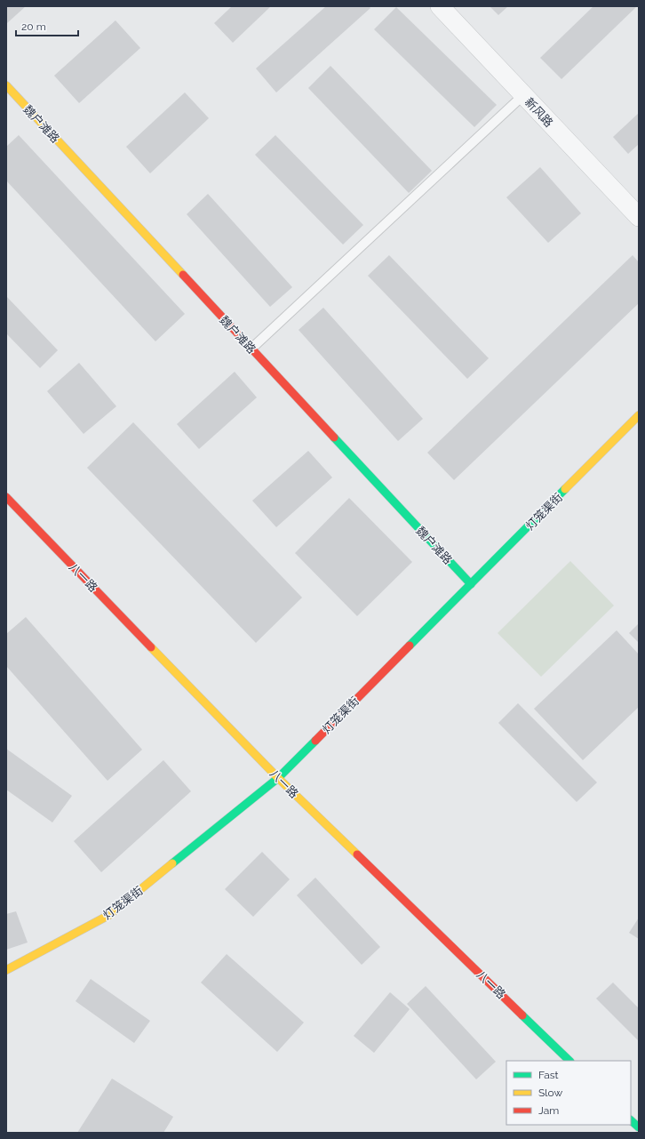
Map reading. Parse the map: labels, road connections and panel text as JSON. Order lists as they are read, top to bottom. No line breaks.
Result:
{"streets":{"street":["新风路","魏户滩路","灯笼渠街","八一路"]},"crossings":[["魏户滩路","灯笼渠街"],["灯笼渠街","八一路"]],"legend":["Fast","Slow","Jam"],"scale_bar":"20 m"}
